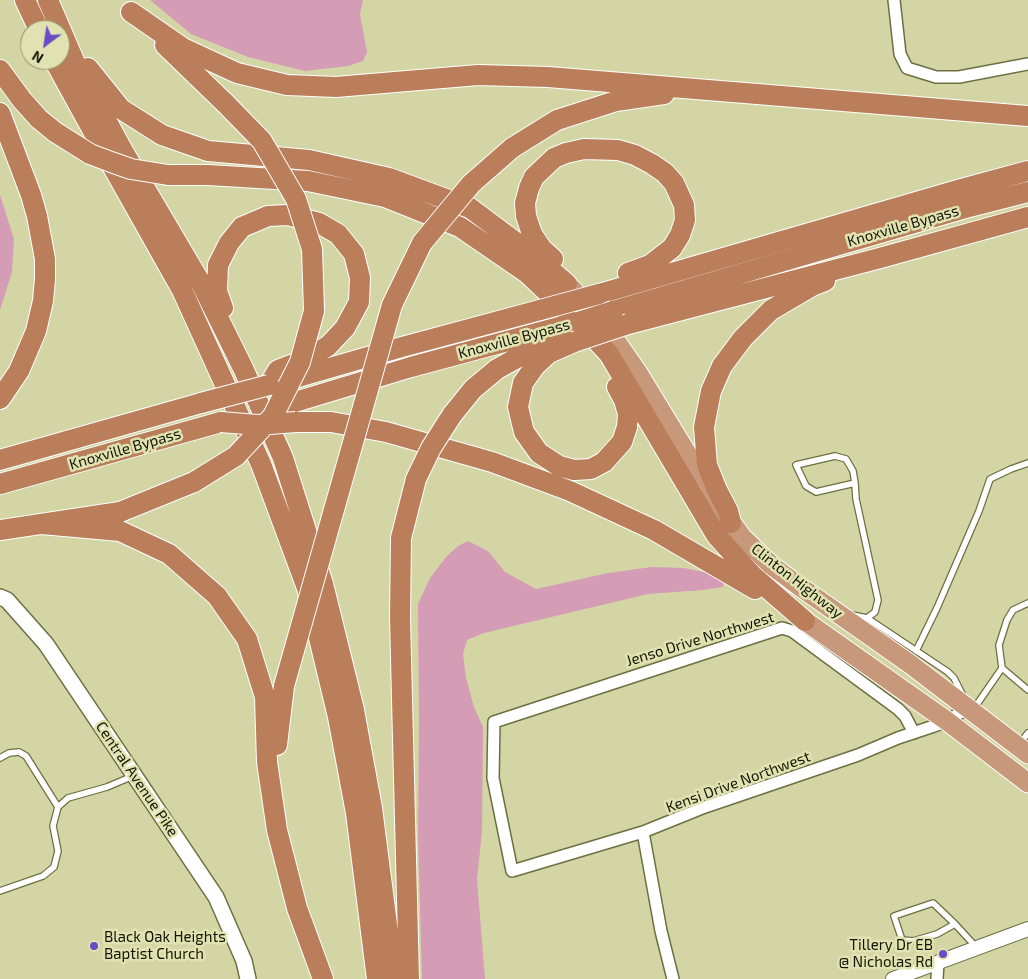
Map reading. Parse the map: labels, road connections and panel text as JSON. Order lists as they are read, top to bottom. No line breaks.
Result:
{"streets":{"highway":["Knoxville Bypass","Clinton Highway"],"main road":["Central Avenue Pike"],"street":["Jenso Drive Northwest","Kensi Drive Northwest"]},"crossings":[["Clinton Highway","Kensi Drive Northwest"],["Jenso Drive Northwest","Kensi Drive Northwest"]],"places":["Black Oak Heights Baptist Church","Tillery Dr EB @ Nicholas Rd"],"north":"bottom left"}
